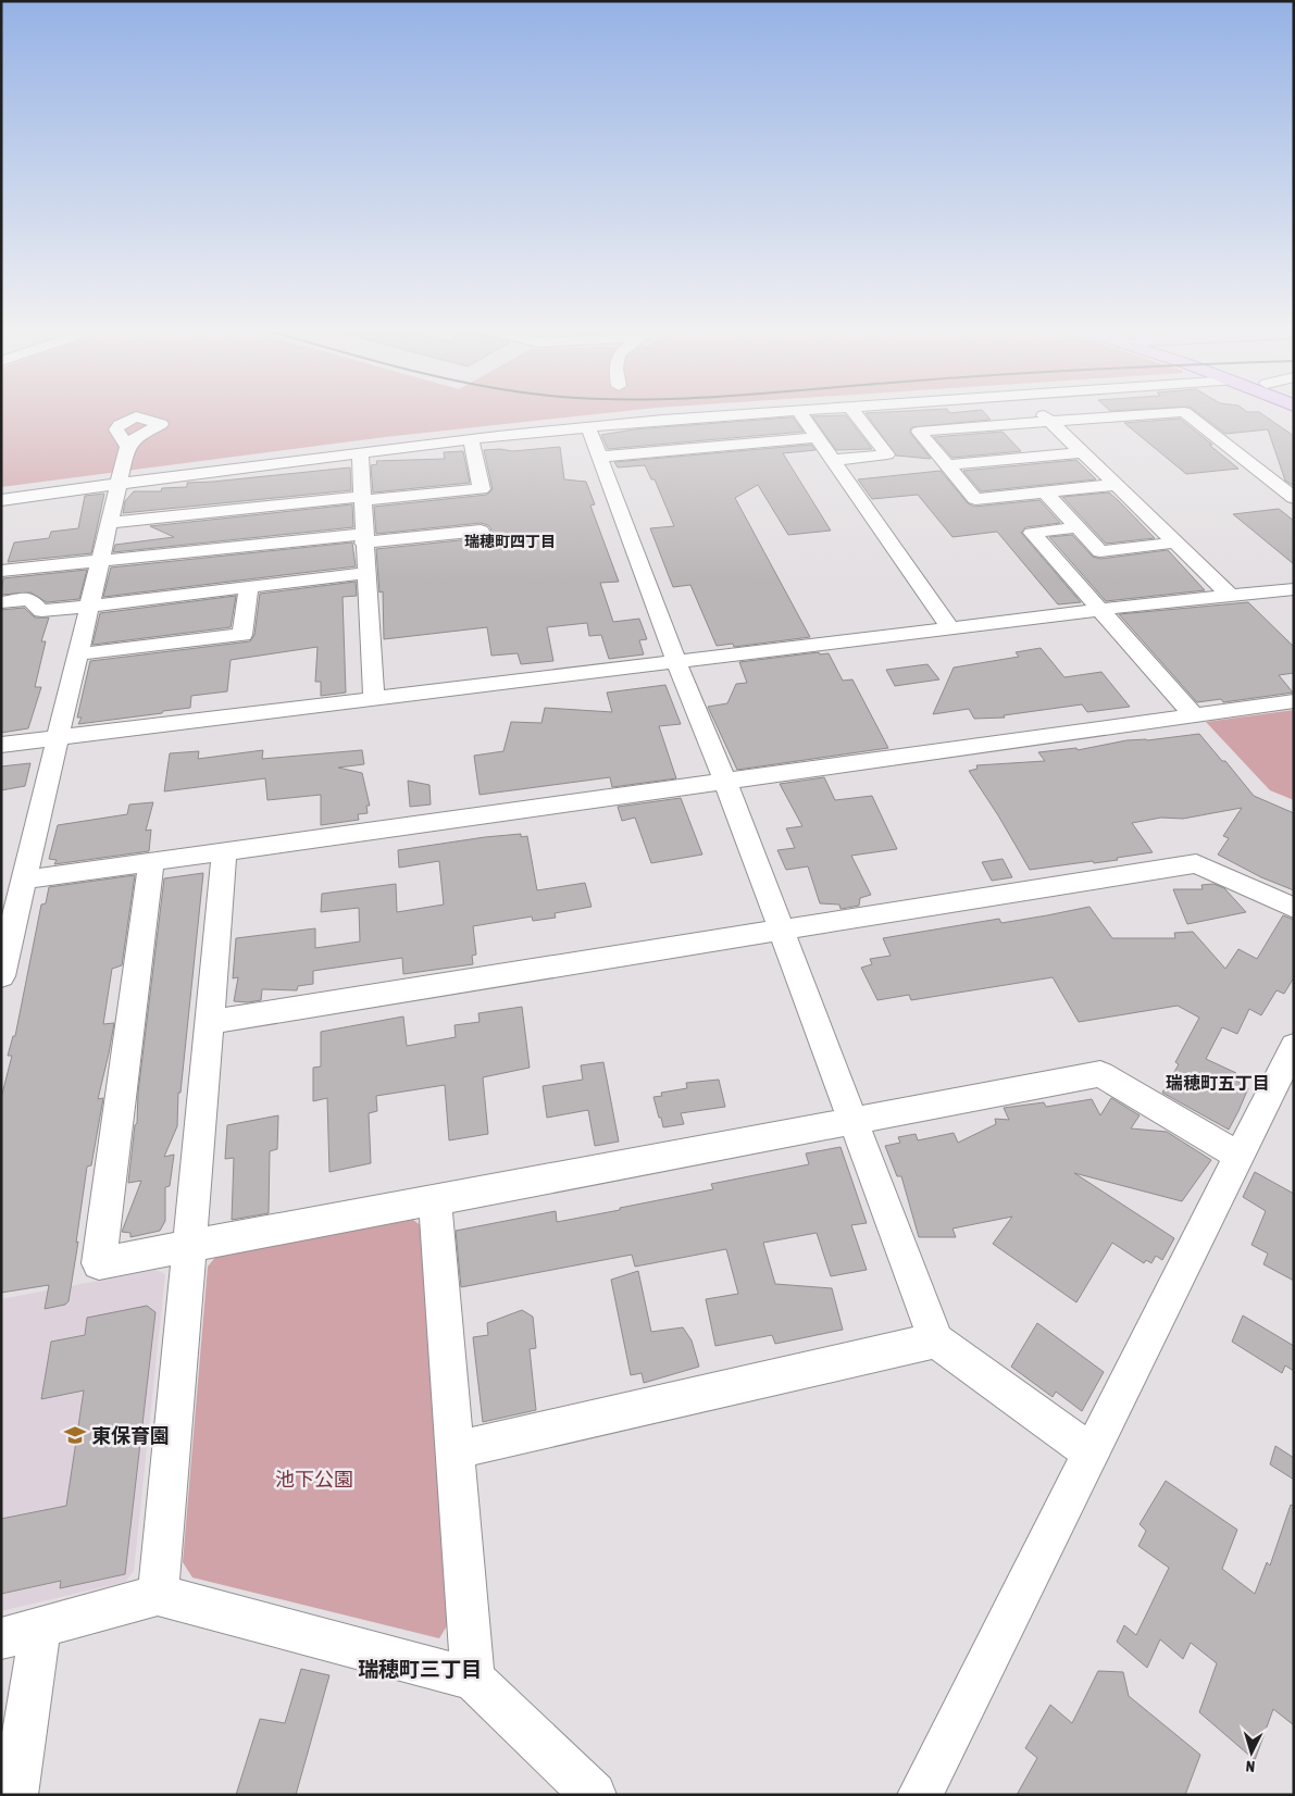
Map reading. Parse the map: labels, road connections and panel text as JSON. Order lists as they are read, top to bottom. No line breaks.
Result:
{"districts":["瑞穂町四丁目","瑞穂町五丁目","瑞穂町三丁目"],"parks":["池下公園"],"places":{"school or university":["東保育園"]},"north":"bottom"}
